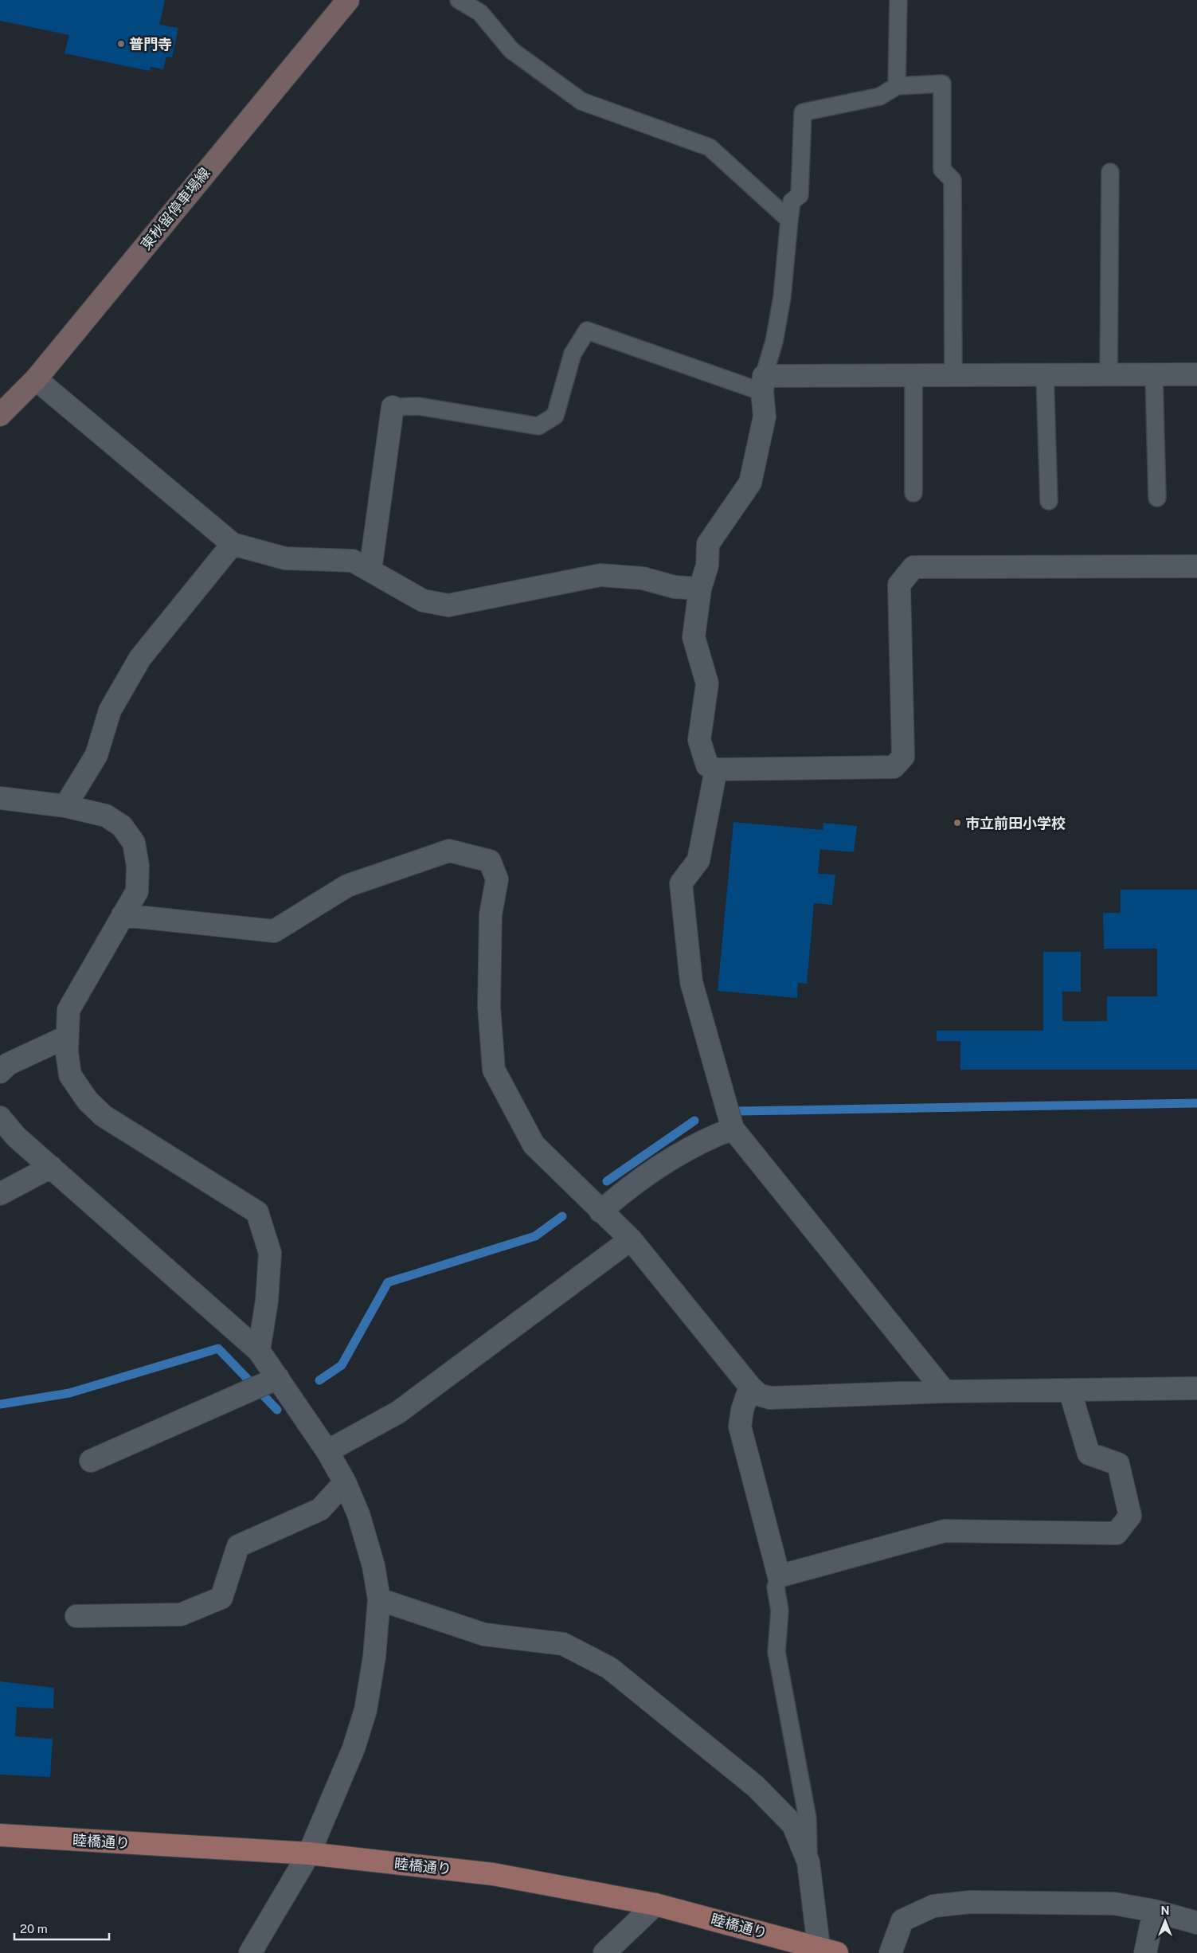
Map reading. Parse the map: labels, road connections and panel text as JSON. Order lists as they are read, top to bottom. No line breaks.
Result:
{"streets":{"main road":["東秋留停車場線","睦橋通り"]},"places":["普門寺","市立前田小学校"],"scale_bar":"20 m","north":"top"}
